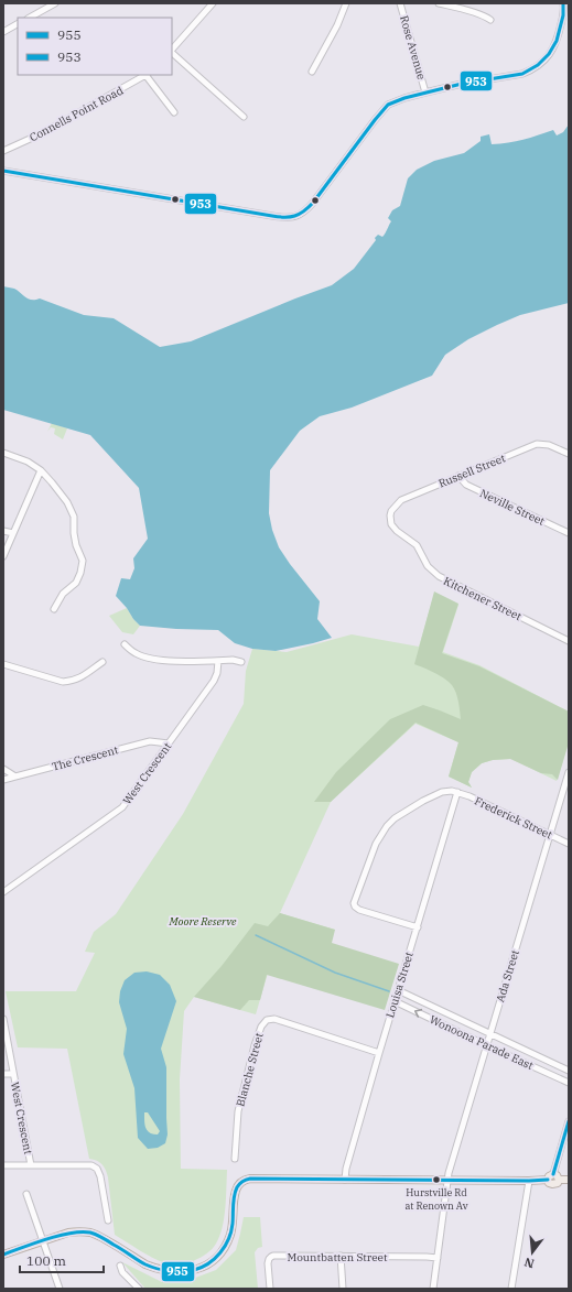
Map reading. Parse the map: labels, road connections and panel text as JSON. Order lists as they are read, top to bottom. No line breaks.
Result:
{"streets":{"street":["Rose Avenue","Connells Point Road","Russell Street","Neville Street","Kitchener Street","The Crescent","West Crescent","Frederick Street","Ada Street","Louisa Street","Wonoona Parade East","Blanche Street","Mountbatten Street"]},"crossings":[["Russell Street","Neville Street"],["Russell Street","Kitchener Street"],["The Crescent","West Crescent"],["Frederick Street","Ada Street"],["Frederick Street","Louisa Street"],["Ada Street","Wonoona Parade East"],["Ada Street","Mountbatten Street"],["Louisa Street","Wonoona Parade East"],["Louisa Street","Blanche Street"]],"parks":["Moore Reserve"],"places":["Hurstville Rd at Renown Av"],"lines":["transit line 953","transit line 955"],"legend":["955","953"],"scale_bar":"100 m","north":"bottom"}
